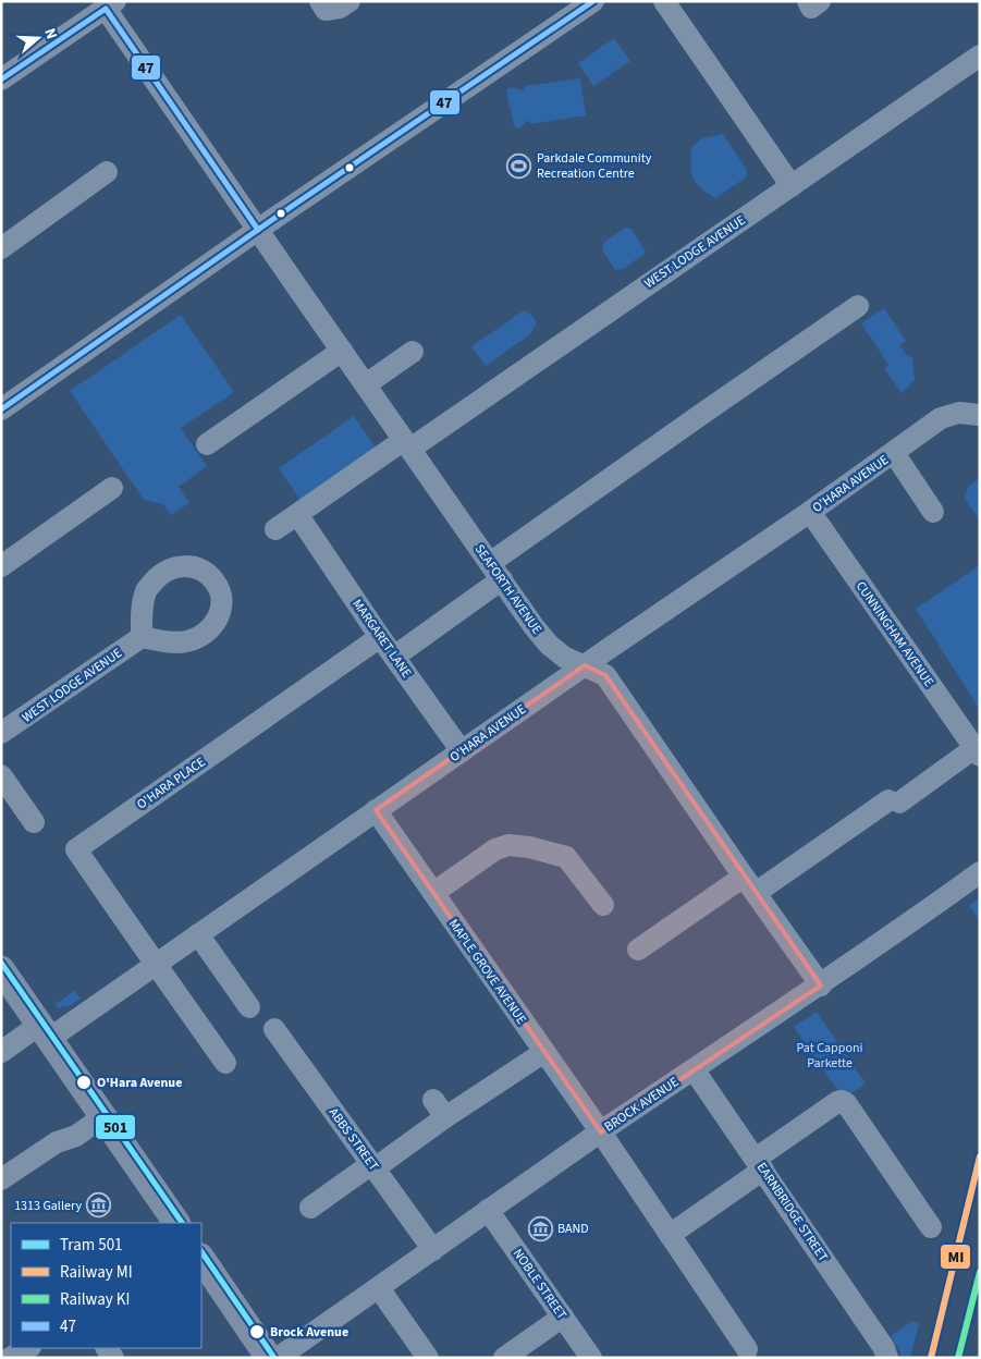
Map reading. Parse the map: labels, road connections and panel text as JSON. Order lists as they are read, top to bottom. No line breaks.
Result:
{"streets":{"street":["WEST LODGE AVENUE","O'HARA AVENUE","SEAFORTH AVENUE","CUNNINGHAM AVENUE","MARGARET LANE","O'HARA PLACE","MAPLE GROVE AVENUE","BROCK AVENUE","ABBS STREET","EARNBRIDGE STREET","NOBLE STREET"]},"crossings":[["WEST LODGE AVENUE","SEAFORTH AVENUE"],["O'HARA AVENUE","SEAFORTH AVENUE"],["O'HARA AVENUE","CUNNINGHAM AVENUE"],["O'HARA AVENUE","MARGARET LANE"],["O'HARA AVENUE","O'HARA PLACE"],["O'HARA AVENUE","MAPLE GROVE AVENUE"],["SEAFORTH AVENUE","BROCK AVENUE"],["MARGARET LANE","O'HARA PLACE"],["MAPLE GROVE AVENUE","BROCK AVENUE"],["BROCK AVENUE","ABBS STREET"],["BROCK AVENUE","EARNBRIDGE STREET"],["BROCK AVENUE","NOBLE STREET"]],"parks":["Pat Capponi Parkette"],"places":{"sports":["Parkdale Community Recreation Centre"],"other":["O'Hara Avenue","Brock Avenue"],"museum":["1313 Gallery","BAND"]},"lines":["transit line 47","tram line 501","rail line MI","rail line KI"],"legend":["Tram 501","Railway MI","Railway KI","47"],"north":"right"}
